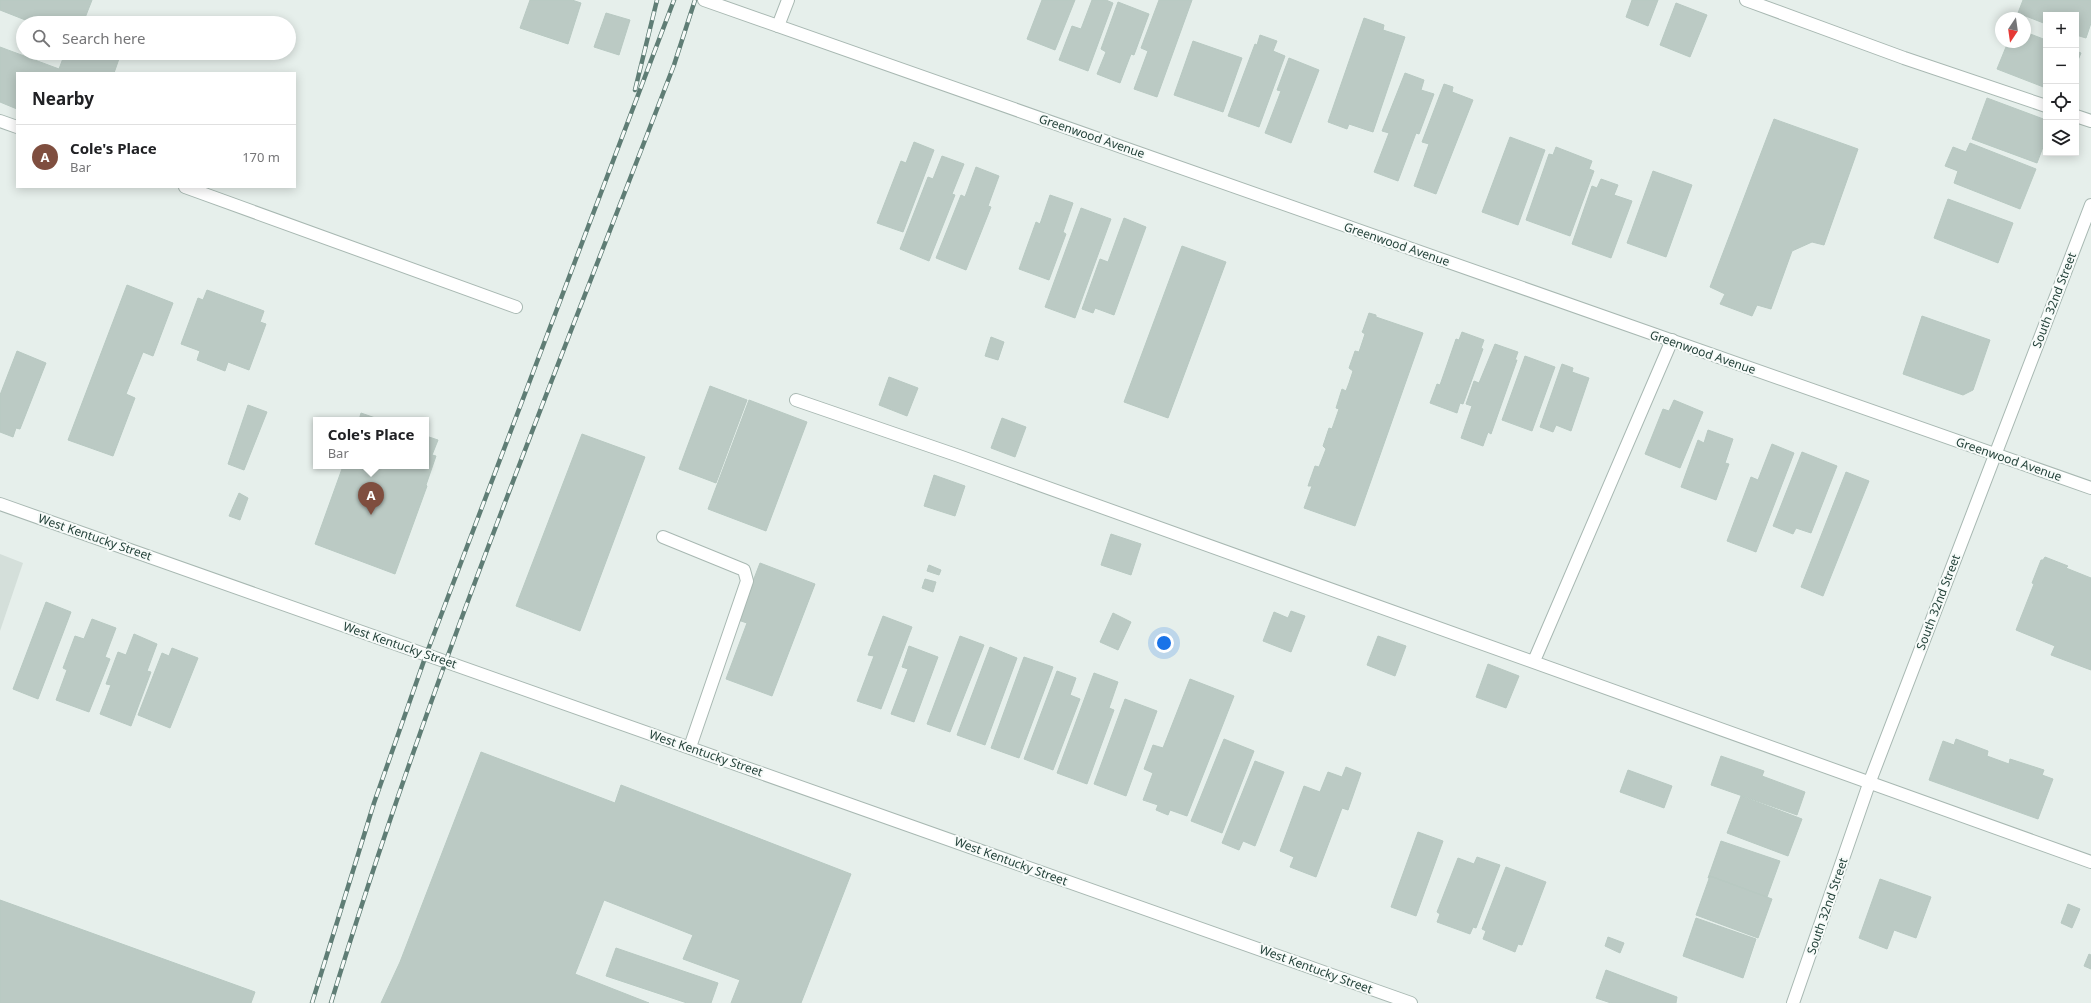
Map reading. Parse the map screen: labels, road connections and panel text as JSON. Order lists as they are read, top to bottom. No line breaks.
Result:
{"streets":{"street":["Greenwood Avenue","South 32nd Street","West Kentucky Street"]},"crossings":[["Greenwood Avenue","South 32nd Street"]],"north":"bottom","page":{"map_buttons":["+","−"],"search":"Search here","heading":"Nearby","list":[{"mark":"A","name":"Cole's Place","note":"Bar","value":"170 m"}],"popup":["Cole's Place","Bar"],"pins":"A"}}
